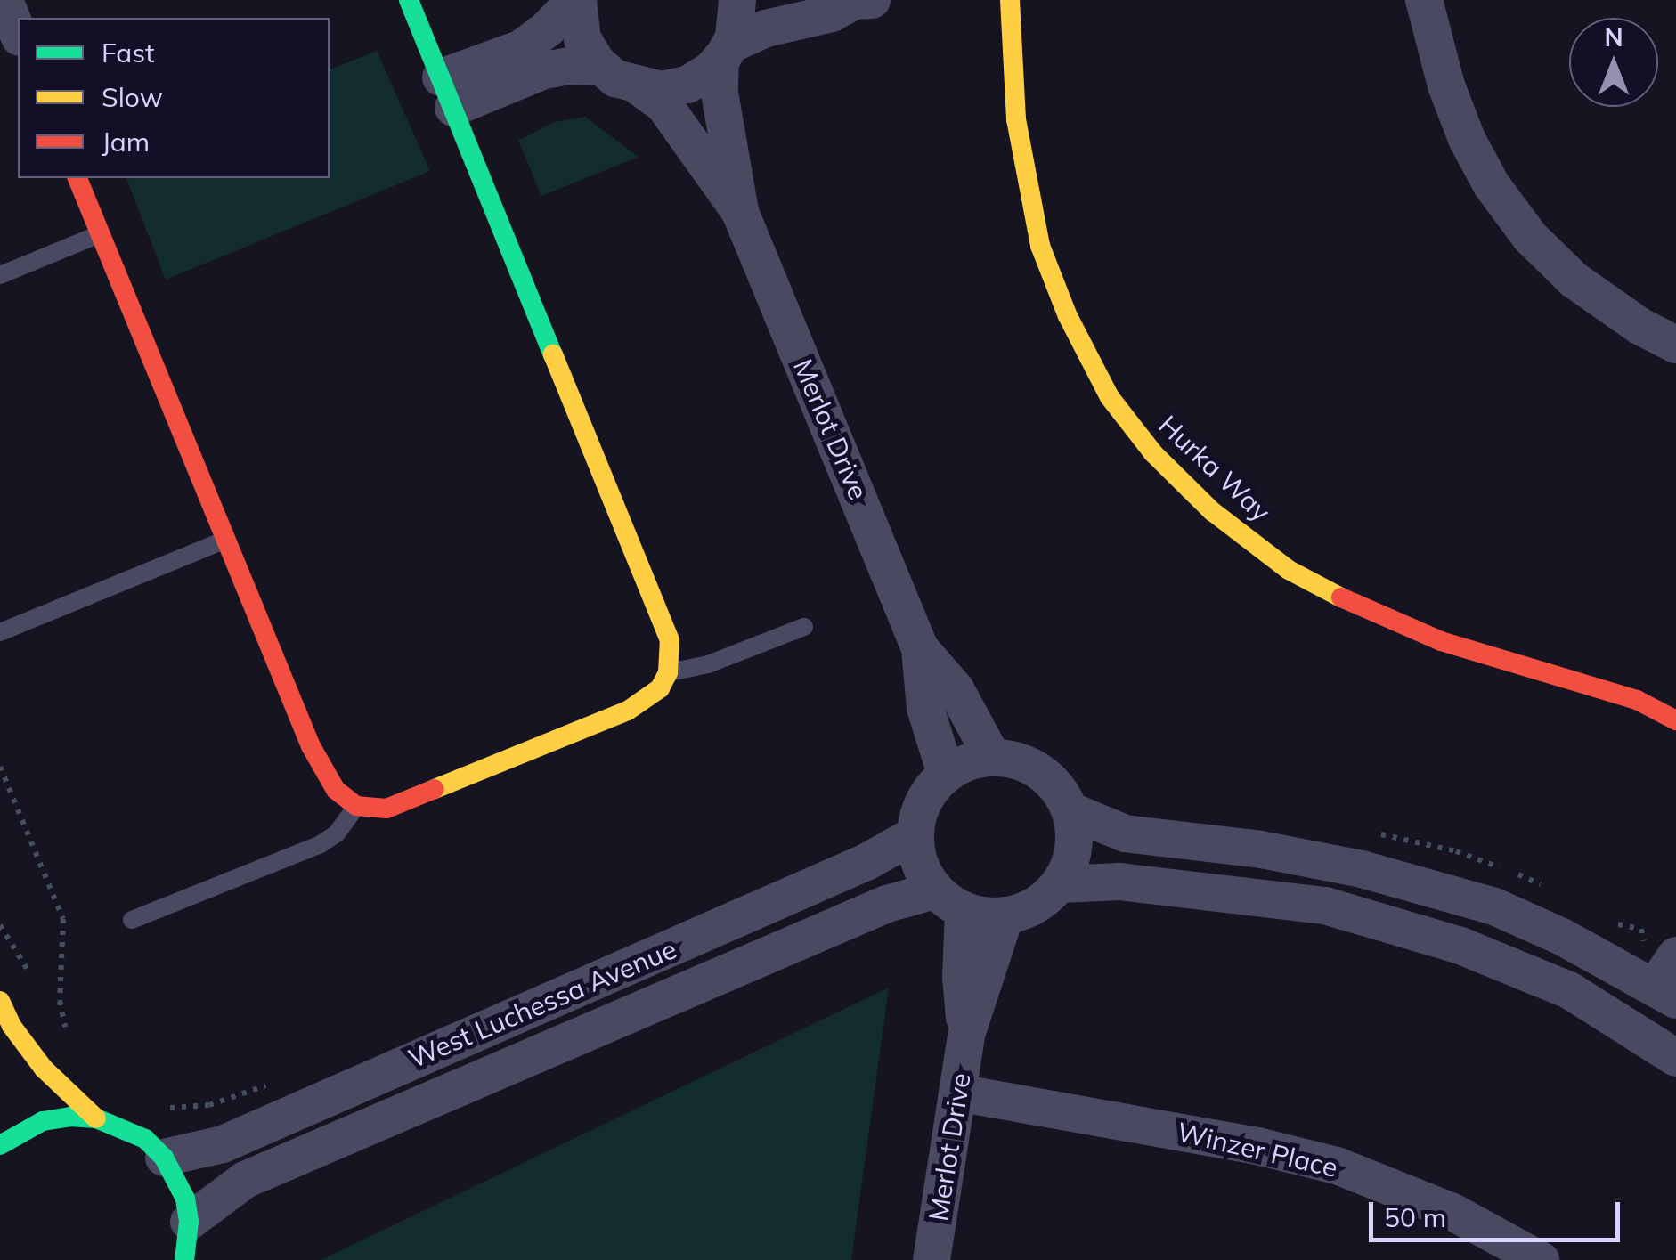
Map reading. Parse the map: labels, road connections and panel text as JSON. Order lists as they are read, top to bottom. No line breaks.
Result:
{"streets":{"street":["Merlot Drive","Hurka Way","West Luchessa Avenue","Winzer Place"]},"crossings":[["Merlot Drive","West Luchessa Avenue"],["Merlot Drive","Winzer Place"]],"legend":["Fast","Slow","Jam"],"scale_bar":"50 m","north":"top"}
